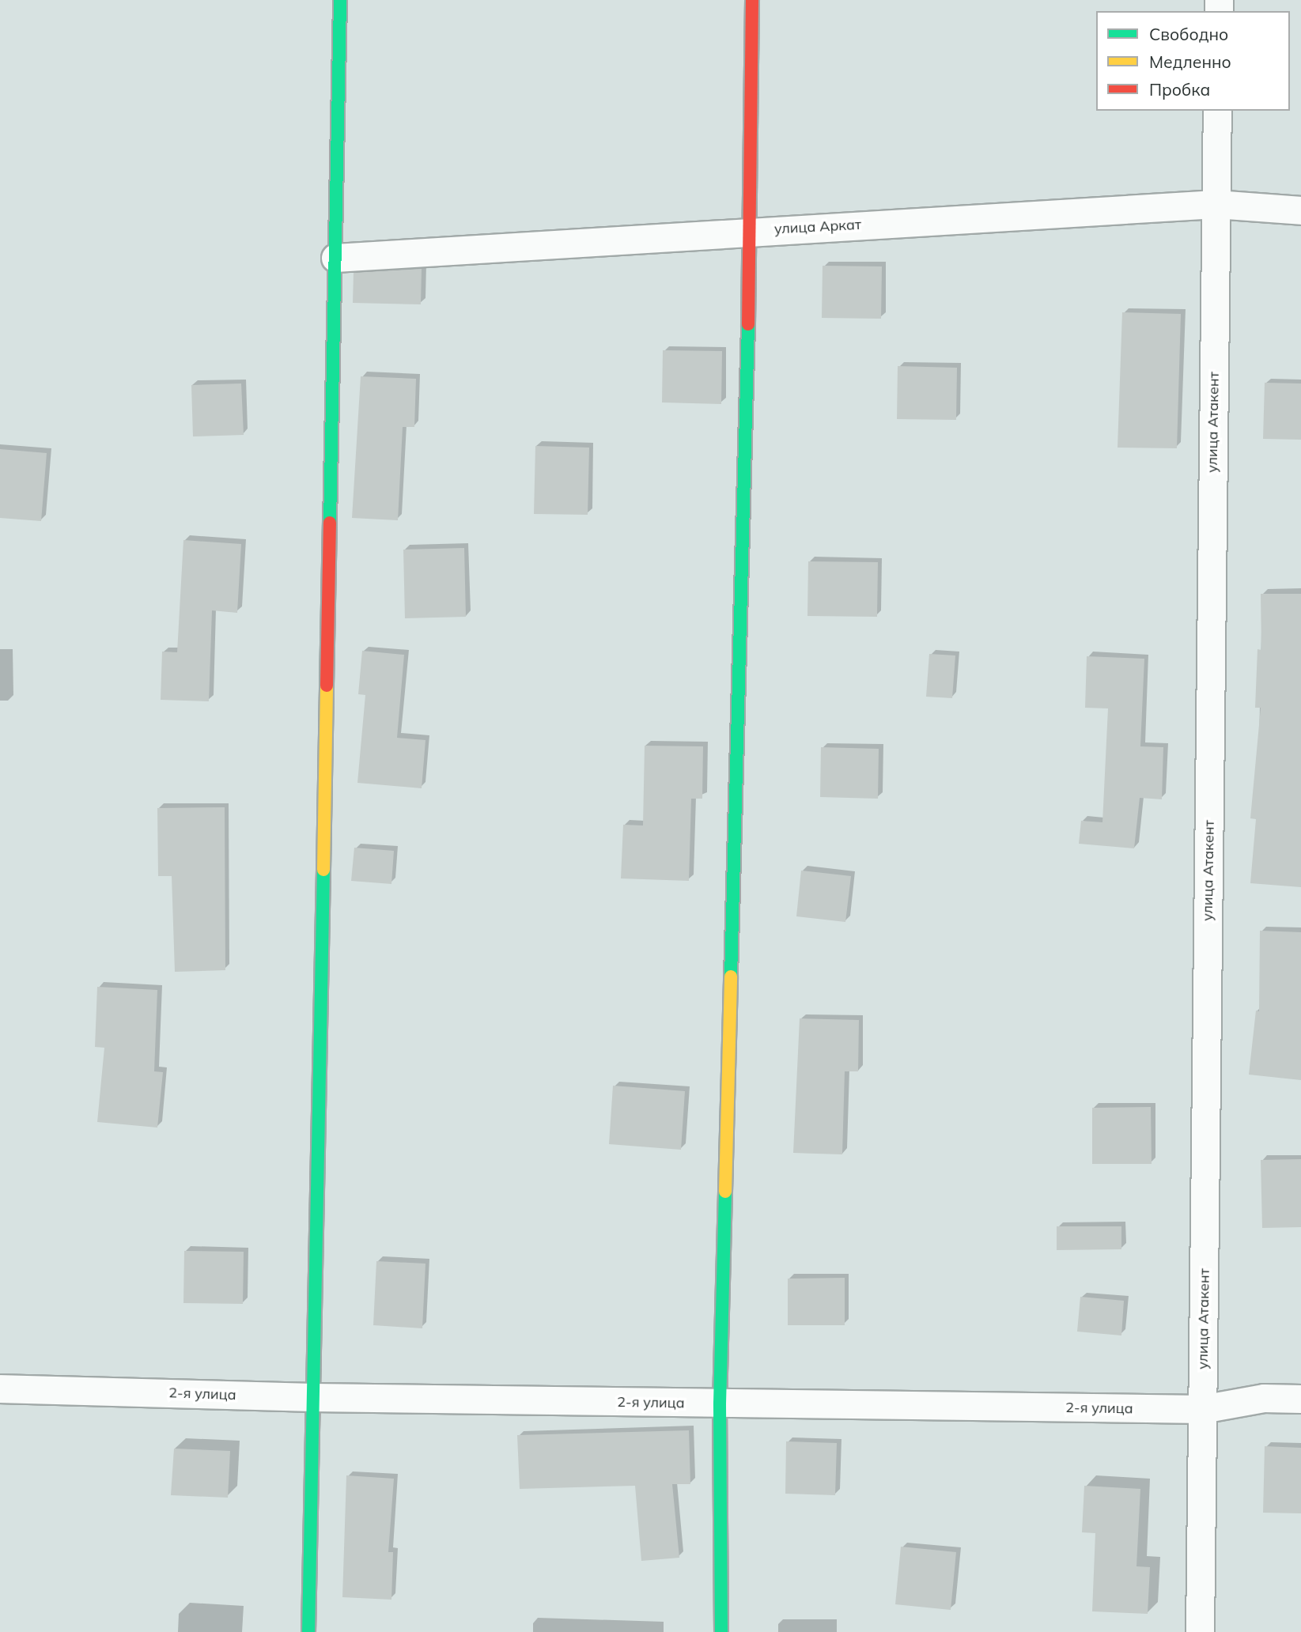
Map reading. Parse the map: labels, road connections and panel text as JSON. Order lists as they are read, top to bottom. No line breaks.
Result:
{"streets":{"street":["улица Аркат","улица Атакент","2-я улица"]},"crossings":[["улица Аркат","улица Атакент"],["улица Атакент","2-я улица"]],"legend":["Свободно","Медленно","Пробка"]}
